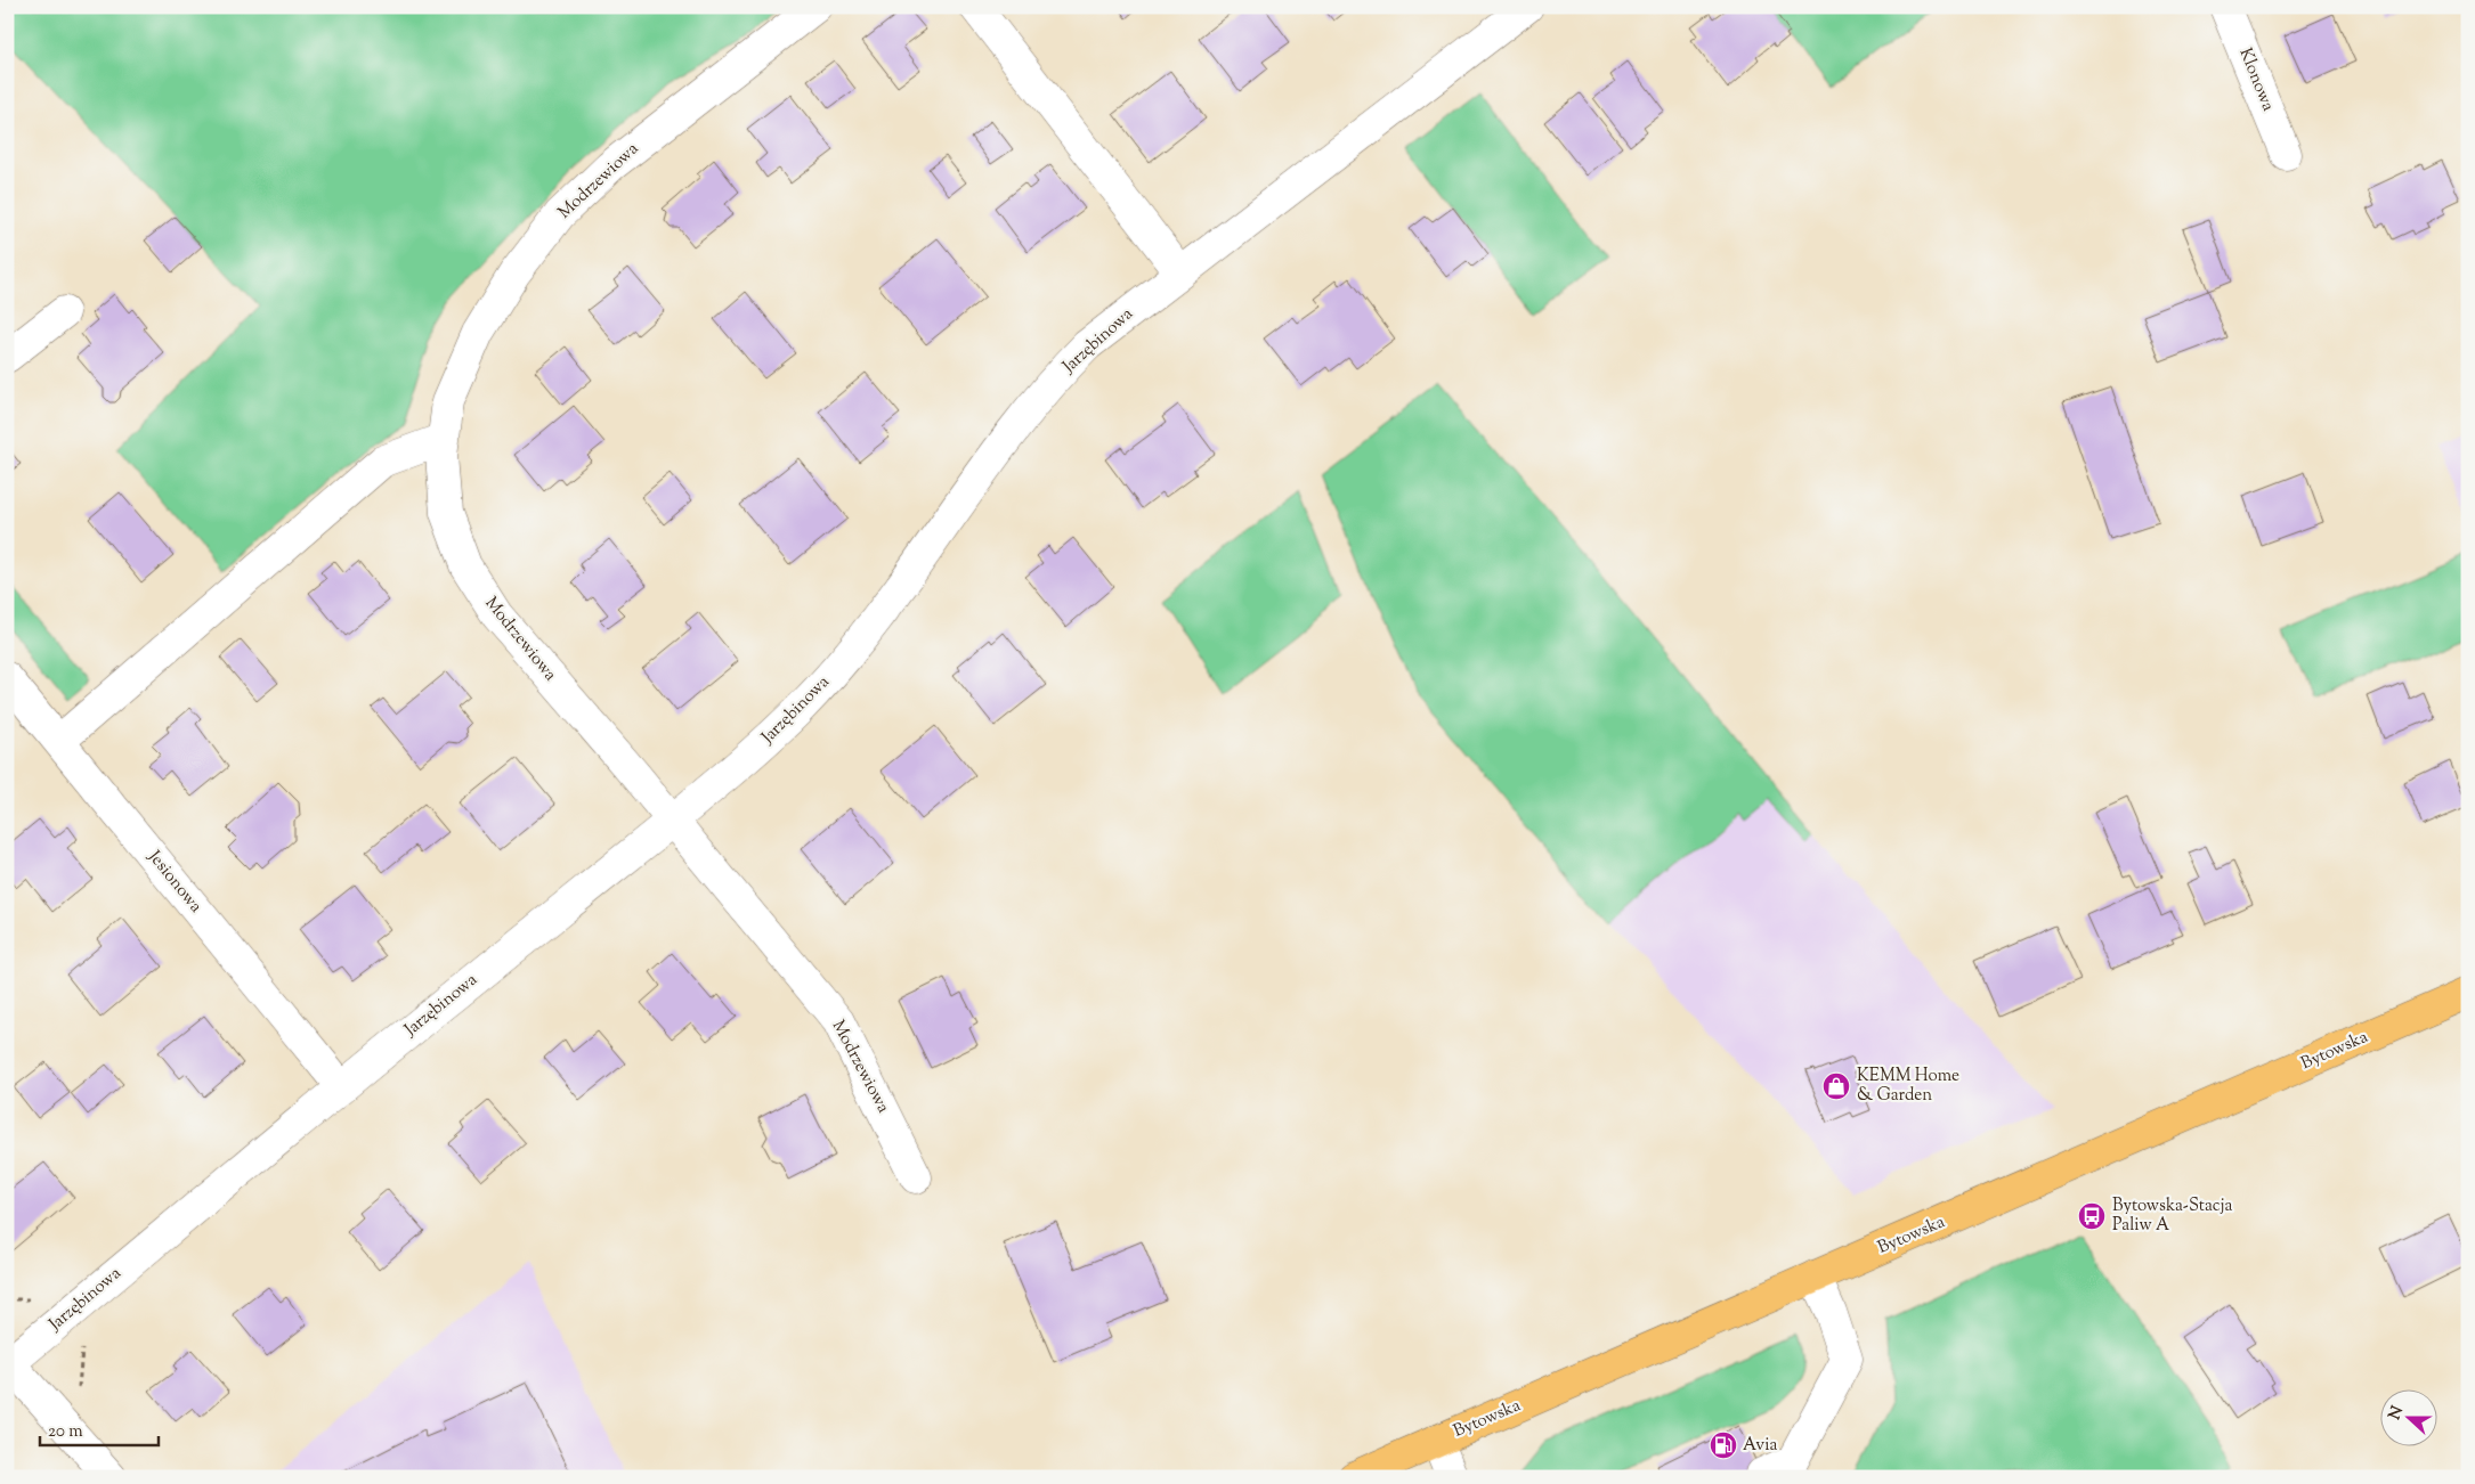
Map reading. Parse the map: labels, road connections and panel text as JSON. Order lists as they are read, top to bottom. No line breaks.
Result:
{"streets":{"main road":["Bytowska"],"street":["Klonowa","Modrzewiowa","Jarzębinowa","Jesionowa"]},"crossings":[["Modrzewiowa","Jarzębinowa"],["Jarzębinowa","Jesionowa"]],"places":{"shop":["KEMM Home & Garden"],"bus stop":["Bytowska-Stacja Paliw A"],"fuel station":["Avia"]},"scale_bar":"20 m","north":"left"}
